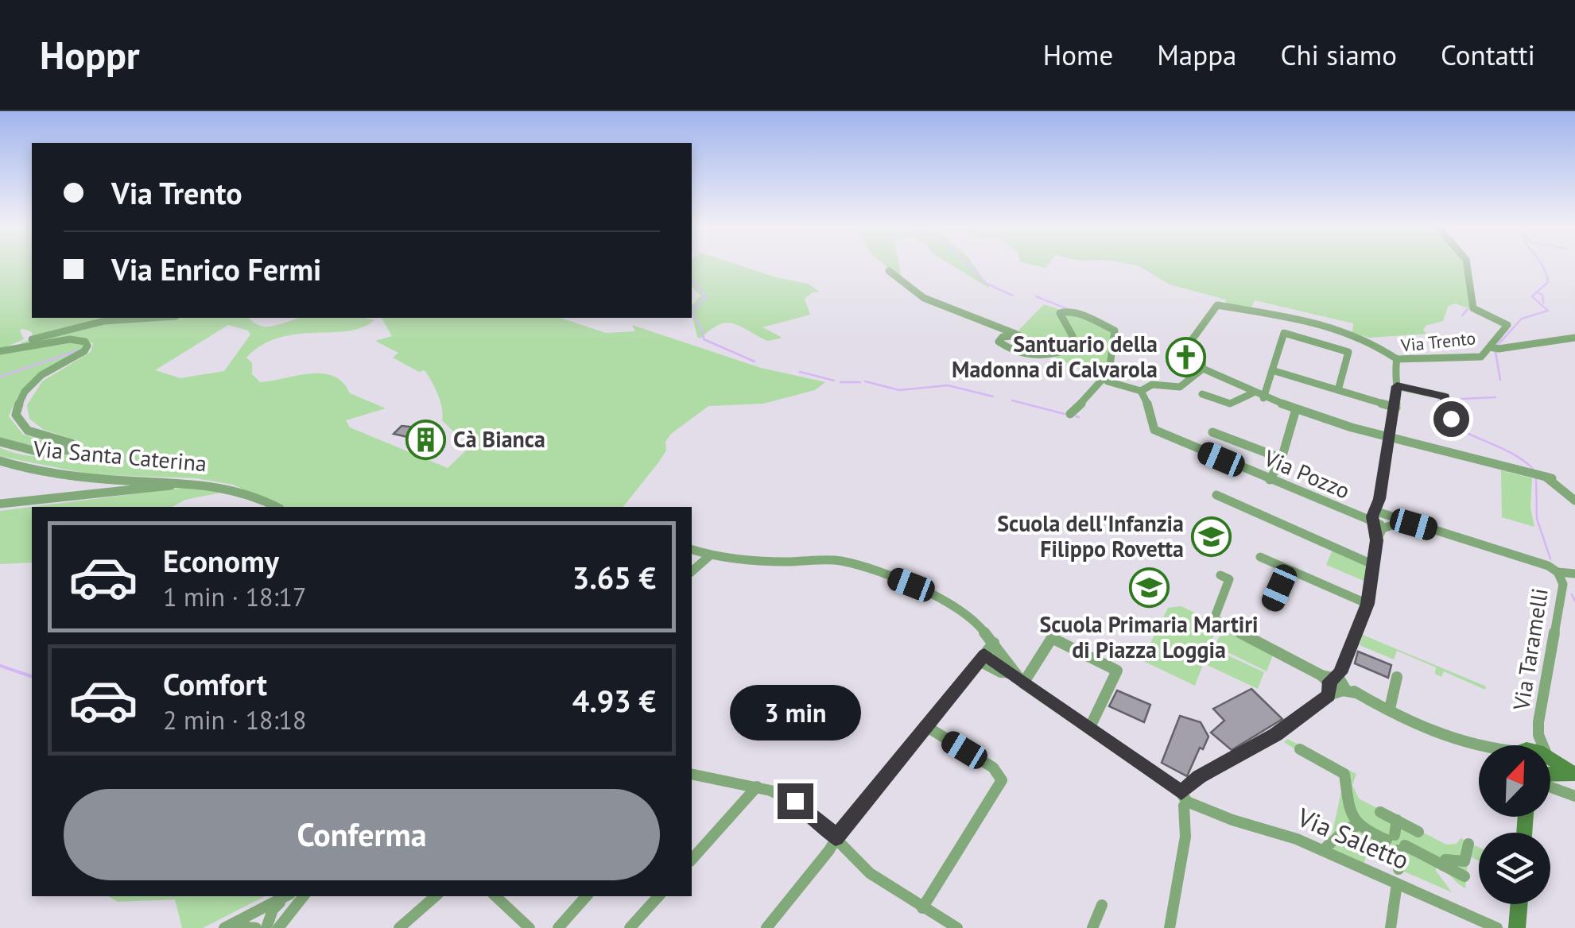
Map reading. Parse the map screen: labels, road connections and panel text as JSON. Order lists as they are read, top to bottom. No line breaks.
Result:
{"streets":{"street":["Via Trento","Via Santa Caterina","Via Pozzo","Via Taramelli","Via Saletto"]},"crossings":[["Via Trento","Via Pozzo"]],"places":{"church":["Santuario della Madonna di Calvarola"],"building":["Cà Bianca"],"school or university":["Scuola dell'Infanzia Filippo Rovetta","Scuola Primaria Martiri di Piazza Loggia"]},"north":"top right","page":{"header":"Hoppr","nav":["Home","Mappa","Chi siamo","Contatti"],"banner":["Via Trento","Via Enrico Fermi"],"list":[{"name":"Economy","note":"1 min · 18:17","value":"3.65 €"},{"name":"Comfort","note":"2 min · 18:18","value":"4.93 €"}],"bubble":"3 min","buttons":"Conferma"}}
